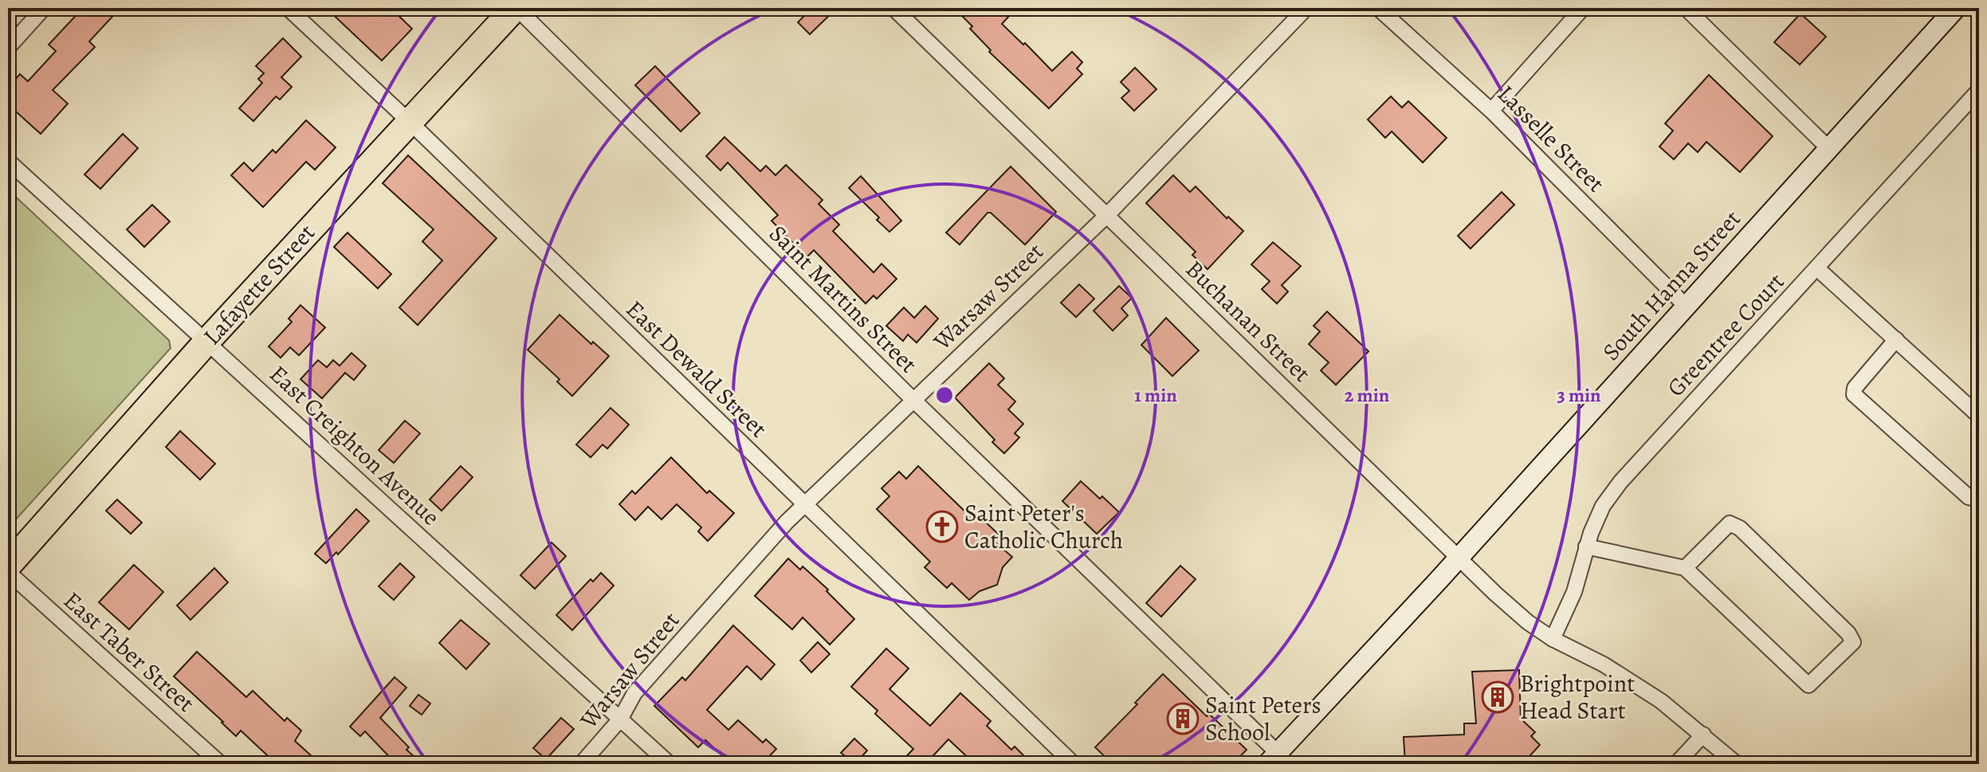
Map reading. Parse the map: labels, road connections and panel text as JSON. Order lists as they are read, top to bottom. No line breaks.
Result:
{"streets":{"highway":["Lafayette Street"],"street":["Lasselle Street","South Hanna Street","Warsaw Street","Saint Martins Street","Buchanan Street","Greentree Court","East Dewald Street","East Creighton Avenue","East Taber Street"]},"crossings":[["Lasselle Street","South Hanna Street"],["Lafayette Street","Saint Martins Street"],["Lafayette Street","East Dewald Street"],["Lafayette Street","East Creighton Avenue"],["South Hanna Street","Saint Martins Street"],["South Hanna Street","Buchanan Street"],["Warsaw Street","Saint Martins Street"],["Warsaw Street","Buchanan Street"],["Warsaw Street","East Dewald Street"],["Warsaw Street","East Creighton Avenue"],["Buchanan Street","Greentree Court"]],"places":{"church":["Saint Peter's Catholic Church"],"building":["Brightpoint Head Start","Saint Peters School"]},"rings":["1 min","2 min","3 min"]}
